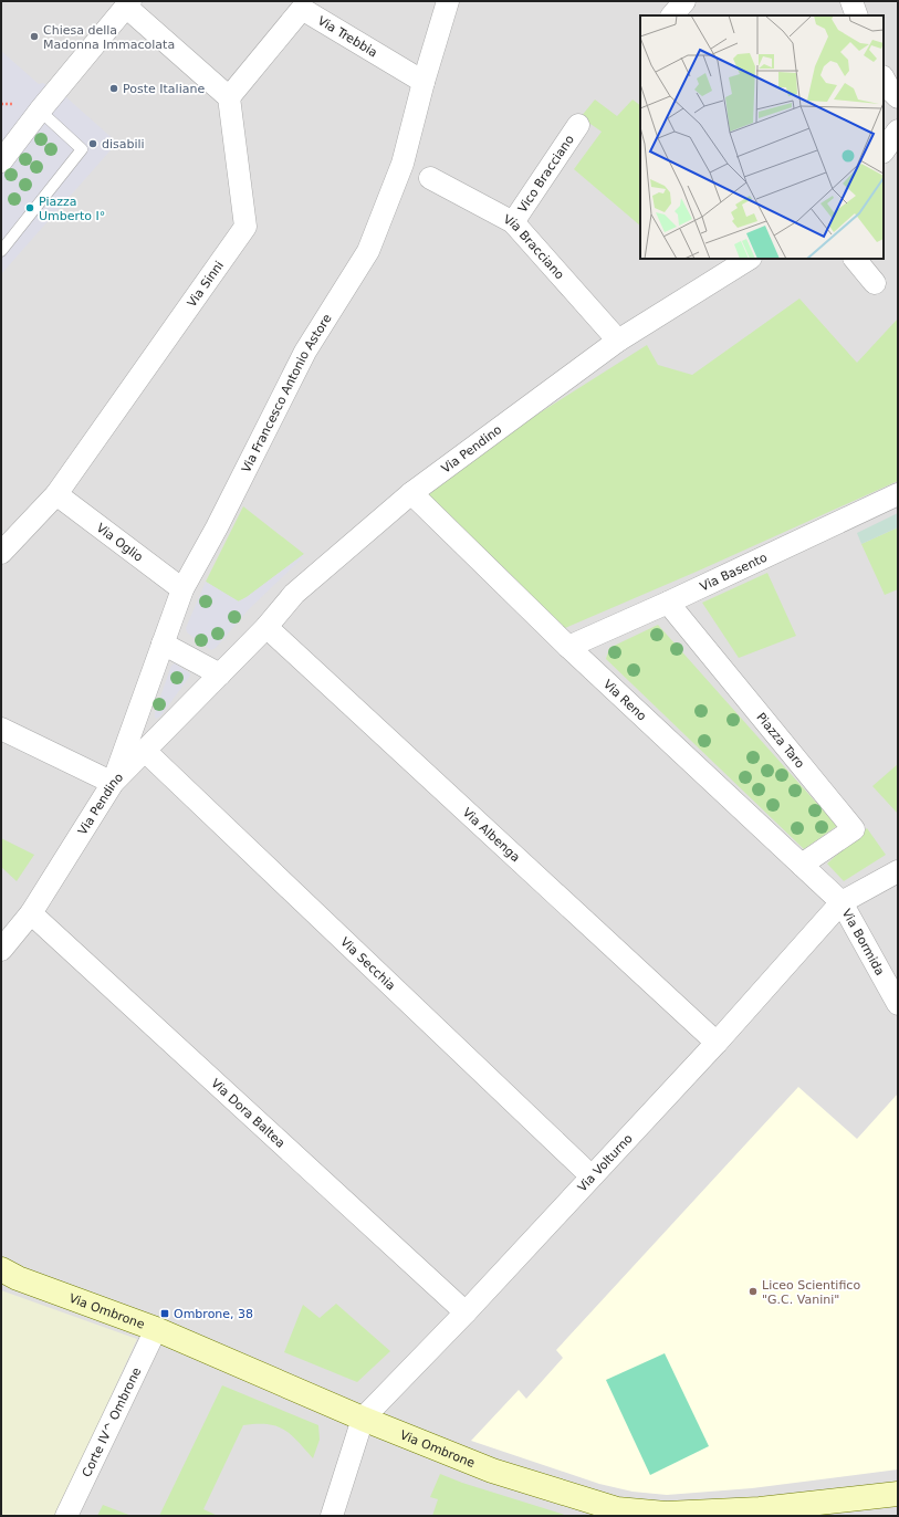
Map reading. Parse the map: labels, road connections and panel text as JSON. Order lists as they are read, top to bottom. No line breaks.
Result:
{"streets":{"street":["Via Trebbia","Vico Bracciano","Via Bracciano","Via Sinni","Via Francesco Antonio Astore","Via Pendino","Via Oglio","Via Basento","Via Reno","Piazza Taro","Via Albenga","Via Bormida","Via Secchia","Via Dora Baltea","Via Volturno","Via Ombrone","Corte IV^ Ombrone"]},"crossings":[["Via Trebbia","Via Sinni"],["Via Trebbia","Via Francesco Antonio Astore"],["Vico Bracciano","Via Bracciano"],["Via Bracciano","Via Pendino"],["Via Sinni","Via Oglio"],["Via Francesco Antonio Astore","Via Pendino"],["Via Francesco Antonio Astore","Via Oglio"],["Via Pendino","Via Reno"],["Via Pendino","Via Albenga"],["Via Pendino","Via Secchia"],["Via Pendino","Via Dora Baltea"],["Via Basento","Via Reno"],["Via Basento","Piazza Taro"],["Via Reno","Piazza Taro"],["Via Reno","Via Bormida"],["Via Reno","Via Volturno"],["Via Albenga","Via Volturno"],["Via Bormida","Via Volturno"],["Via Secchia","Via Volturno"],["Via Dora Baltea","Via Volturno"],["Via Volturno","Via Ombrone"],["Via Ombrone","Corte IV^ Ombrone"]],"places":{"other":["Chiesa della Madonna Immacolata","Poste Italiane","disabili","Piazza Umberto I°","Liceo Scientifico \"G.C. Vanini\""],"transit":["Ombrone, 38"]}}
